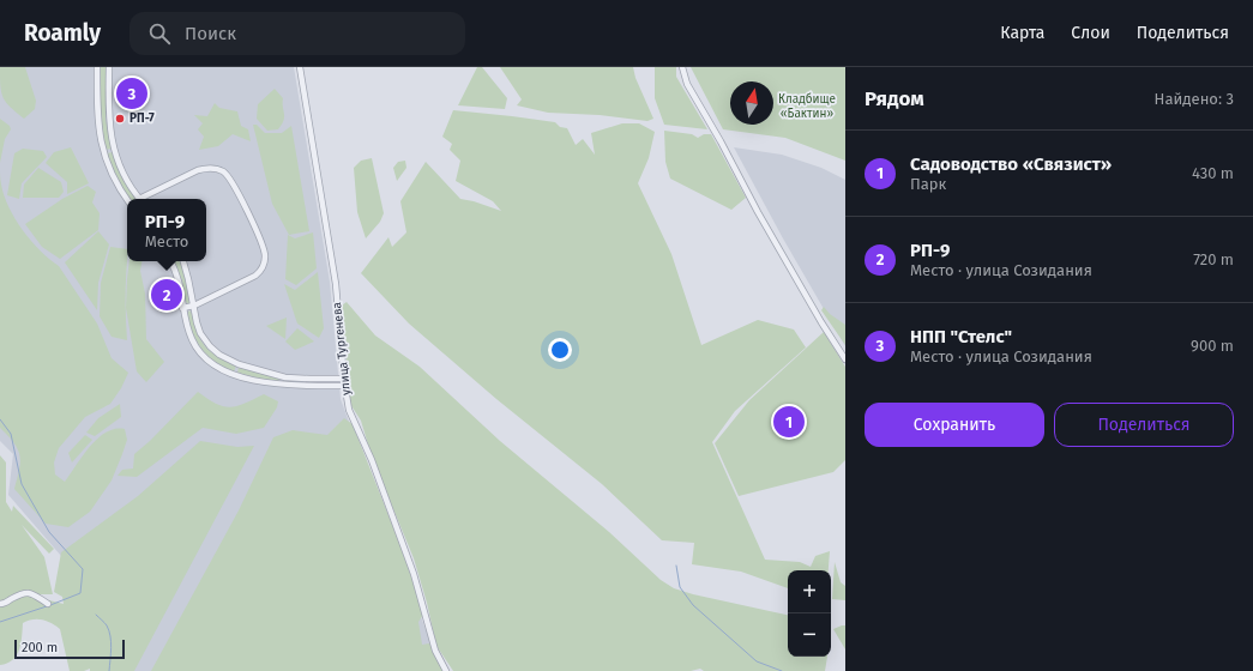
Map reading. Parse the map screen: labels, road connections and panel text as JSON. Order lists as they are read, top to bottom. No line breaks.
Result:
{"streets":{"street":["улица Тургенева"]},"parks":["Кладбище «Бактин»"],"places":["РП-7"],"scale_bar":"200 m","north":"top","page":{"header":"Roamly","search":"Поиск","nav":["Карта","Слои","Поделиться"],"heading":["Рядом","Найдено: 3"],"pins":["3","2","1"],"list":[{"mark":"1","name":"Садоводство «Связист»","note":"Парк","value":"430 m"},{"mark":"2","name":"РП-9","note":"Место · улица Созидания","value":"720 m"},{"mark":"3","name":"НПП \"Стелс\"","note":"Место · улица Созидания","value":"900 m"}],"popup":["РП-9","Место"],"buttons":["Сохранить","Поделиться"],"map_buttons":["+","−"],"scale":"200 m"}}
